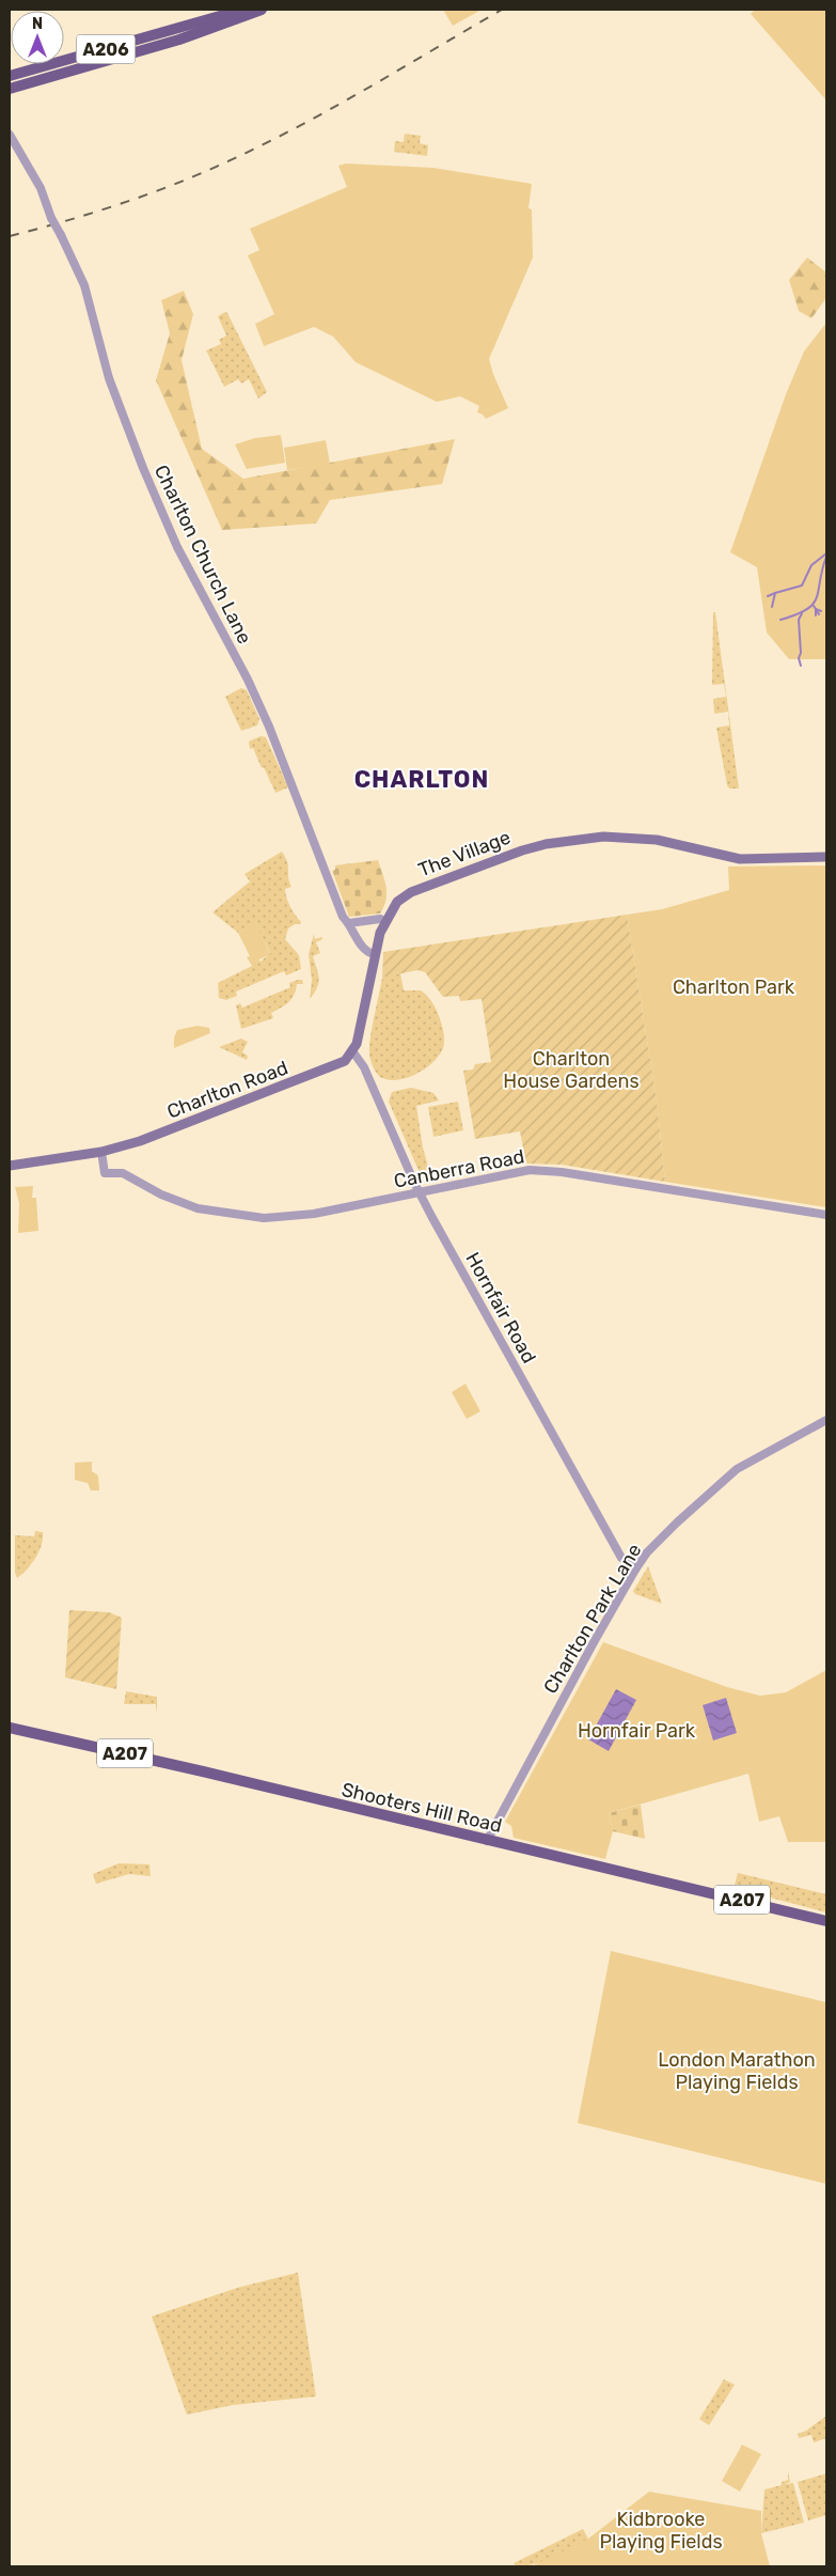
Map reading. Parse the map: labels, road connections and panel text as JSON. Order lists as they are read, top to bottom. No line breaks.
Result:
{"streets":{"main road":["A206","The Village","Charlton Road","A207","Shooters Hill Road"],"street":["Charlton Church Lane","Canberra Road","Hornfair Road","Charlton Park Lane"]},"crossings":[["Charlton Church Lane","The Village"],["Charlton Road","Canberra Road"],["Charlton Road","Hornfair Road"],["Canberra Road","Hornfair Road"],["Hornfair Road","Charlton Park Lane"],["Charlton Park Lane","Shooters Hill Road"]],"districts":["CHARLTON"],"parks":["Charlton Park","Charlton House Gardens","Hornfair Park","London Marathon Playing Fields","Kidbrooke Playing Fields"],"north":"top"}
